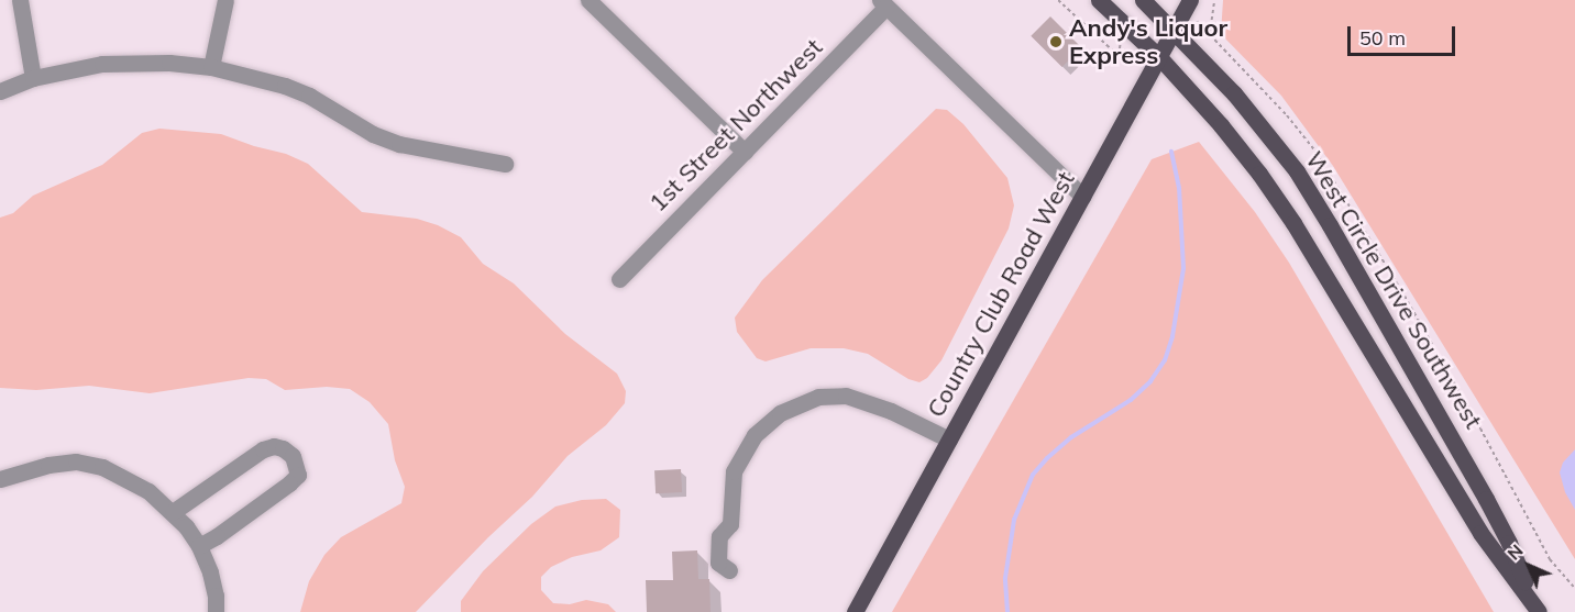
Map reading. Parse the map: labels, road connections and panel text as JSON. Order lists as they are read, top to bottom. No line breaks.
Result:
{"streets":{"main road":["West Circle Drive Southwest","Country Club Road West"],"street":["1st Street Northwest"]},"crossings":[["West Circle Drive Southwest","Country Club Road West"]],"places":["Andy's Liquor Express"],"scale_bar":"50 m","north":"top left"}
